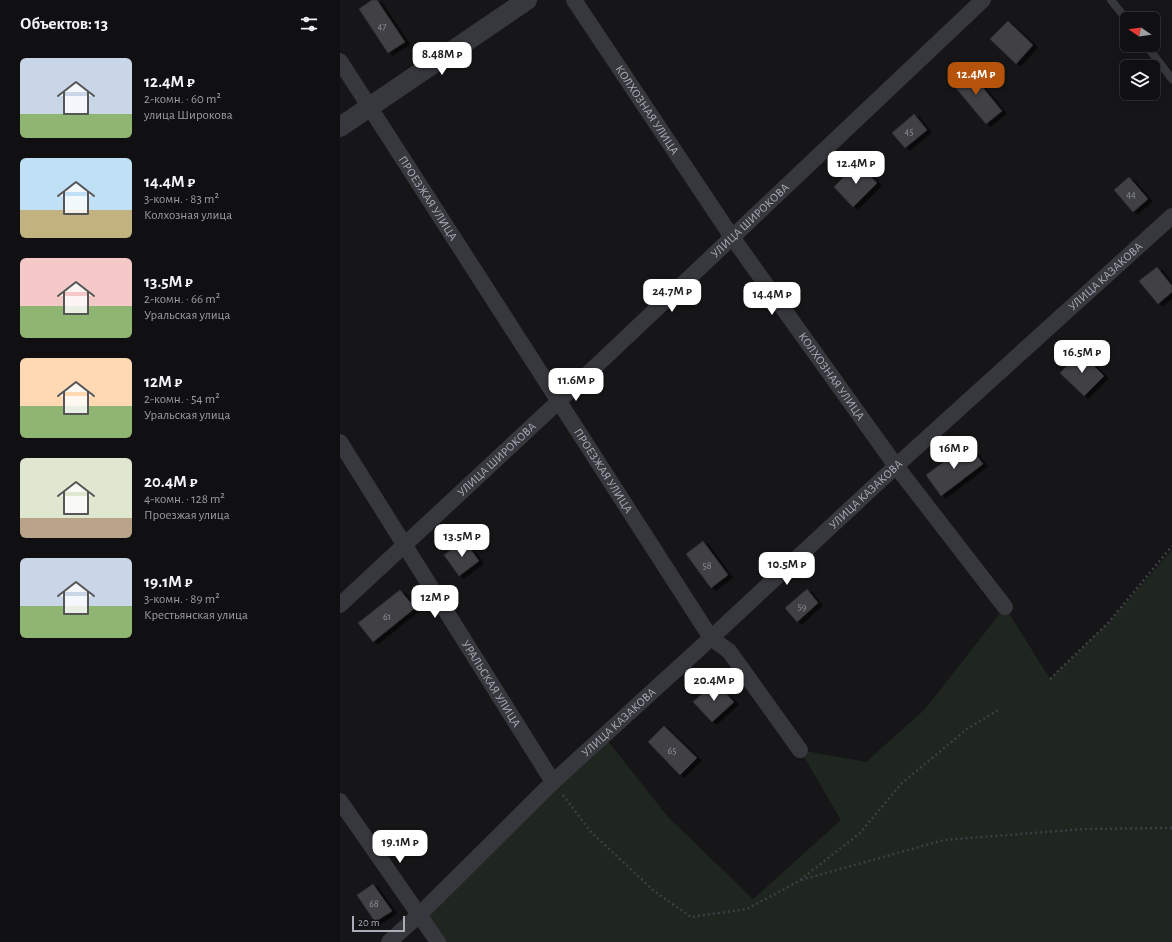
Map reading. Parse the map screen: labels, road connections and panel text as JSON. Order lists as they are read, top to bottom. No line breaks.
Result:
{"streets":{"street":["КОЛХОЗНАЯ УЛИЦА","ПРОЕЗЖАЯ УЛИЦА","УЛИЦА ШИРОКОВА","УЛИЦА КАЗАКОВА","УРАЛЬСКАЯ УЛИЦА"]},"crossings":[["КОЛХОЗНАЯ УЛИЦА","УЛИЦА ШИРОКОВА"],["КОЛХОЗНАЯ УЛИЦА","УЛИЦА КАЗАКОВА"],["ПРОЕЗЖАЯ УЛИЦА","УЛИЦА ШИРОКОВА"],["ПРОЕЗЖАЯ УЛИЦА","УЛИЦА КАЗАКОВА"],["УЛИЦА ШИРОКОВА","УРАЛЬСКАЯ УЛИЦА"],["УЛИЦА КАЗАКОВА","УРАЛЬСКАЯ УЛИЦА"]],"house_numbers":["47","45","44","58","59","61","65","68"],"scale_bar":"20 m","north":"left","page":{"heading":"Объектов: 13","price":["8.48M ₽","12.4M ₽","12.4M ₽","24.7M ₽","14.4M ₽","16.5M ₽","11.6M ₽","16M ₽","13.5M ₽","10.5M ₽","12M ₽","20.4M ₽","19.1M ₽"],"list":[{"name":"12.4M ₽","note":"2-комн. · 60 m² · улица Широкова"},{"name":"14.4M ₽","note":"3-комн. · 83 m² · Колхозная улица"},{"name":"13.5M ₽","note":"2-комн. · 66 m² · Уральская улица"},{"name":"12M ₽","note":"2-комн. · 54 m² · Уральская улица"},{"name":"20.4M ₽","note":"4-комн. · 128 m² · Проезжая улица"},{"name":"19.1M ₽","note":"3-комн. · 89 m² · Крестьянская улица"}],"scale":"20 m"}}
